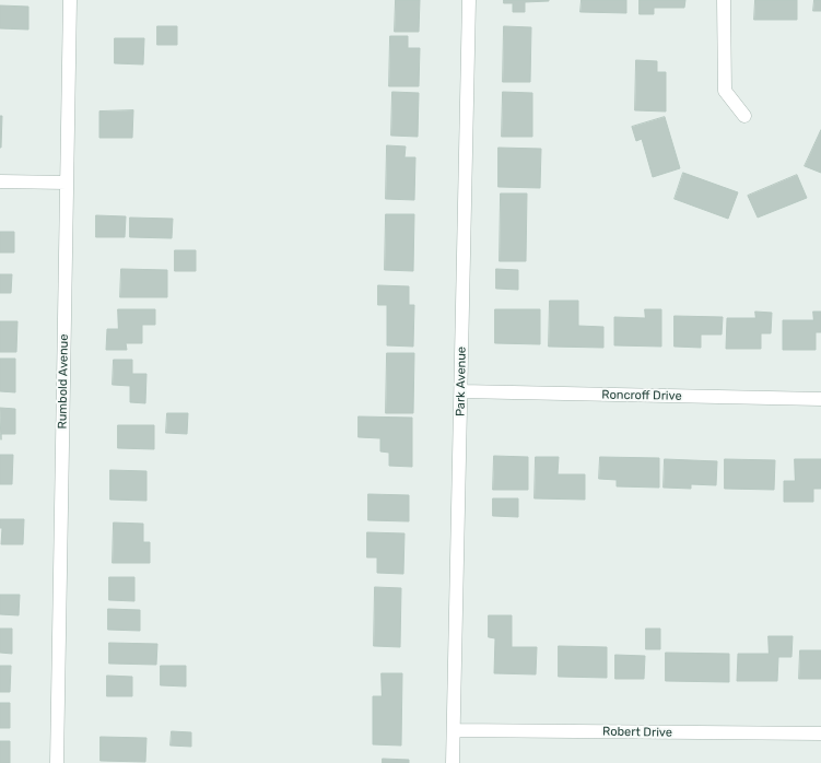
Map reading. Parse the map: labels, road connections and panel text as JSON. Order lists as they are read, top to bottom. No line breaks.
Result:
{"streets":{"street":["Rumbold Avenue","Park Avenue","Roncroff Drive","Robert Drive"]},"crossings":[["Park Avenue","Roncroff Drive"],["Park Avenue","Robert Drive"]]}
